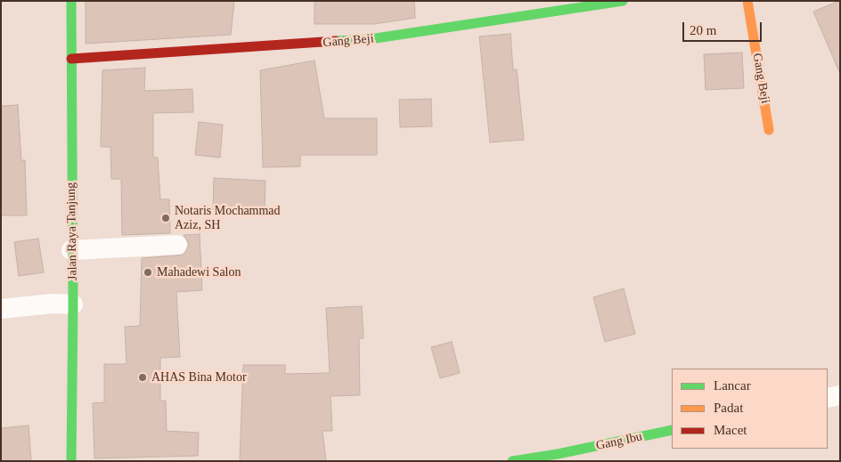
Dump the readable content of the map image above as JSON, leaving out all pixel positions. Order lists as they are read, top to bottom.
{
  "streets": {
    "street": ["Gang Beji", "Jalan Raya Tanjung", "Gang Ibu"]
  },
  "crossings": [
    ["Gang Beji", "Jalan Raya Tanjung"]
  ],
  "places": ["Notaris Mochammad Aziz, SH", "Mahadewi Salon", "AHAS Bina Motor"],
  "legend": ["Lancar", "Padat", "Macet"],
  "scale_bar": "20 m"
}
